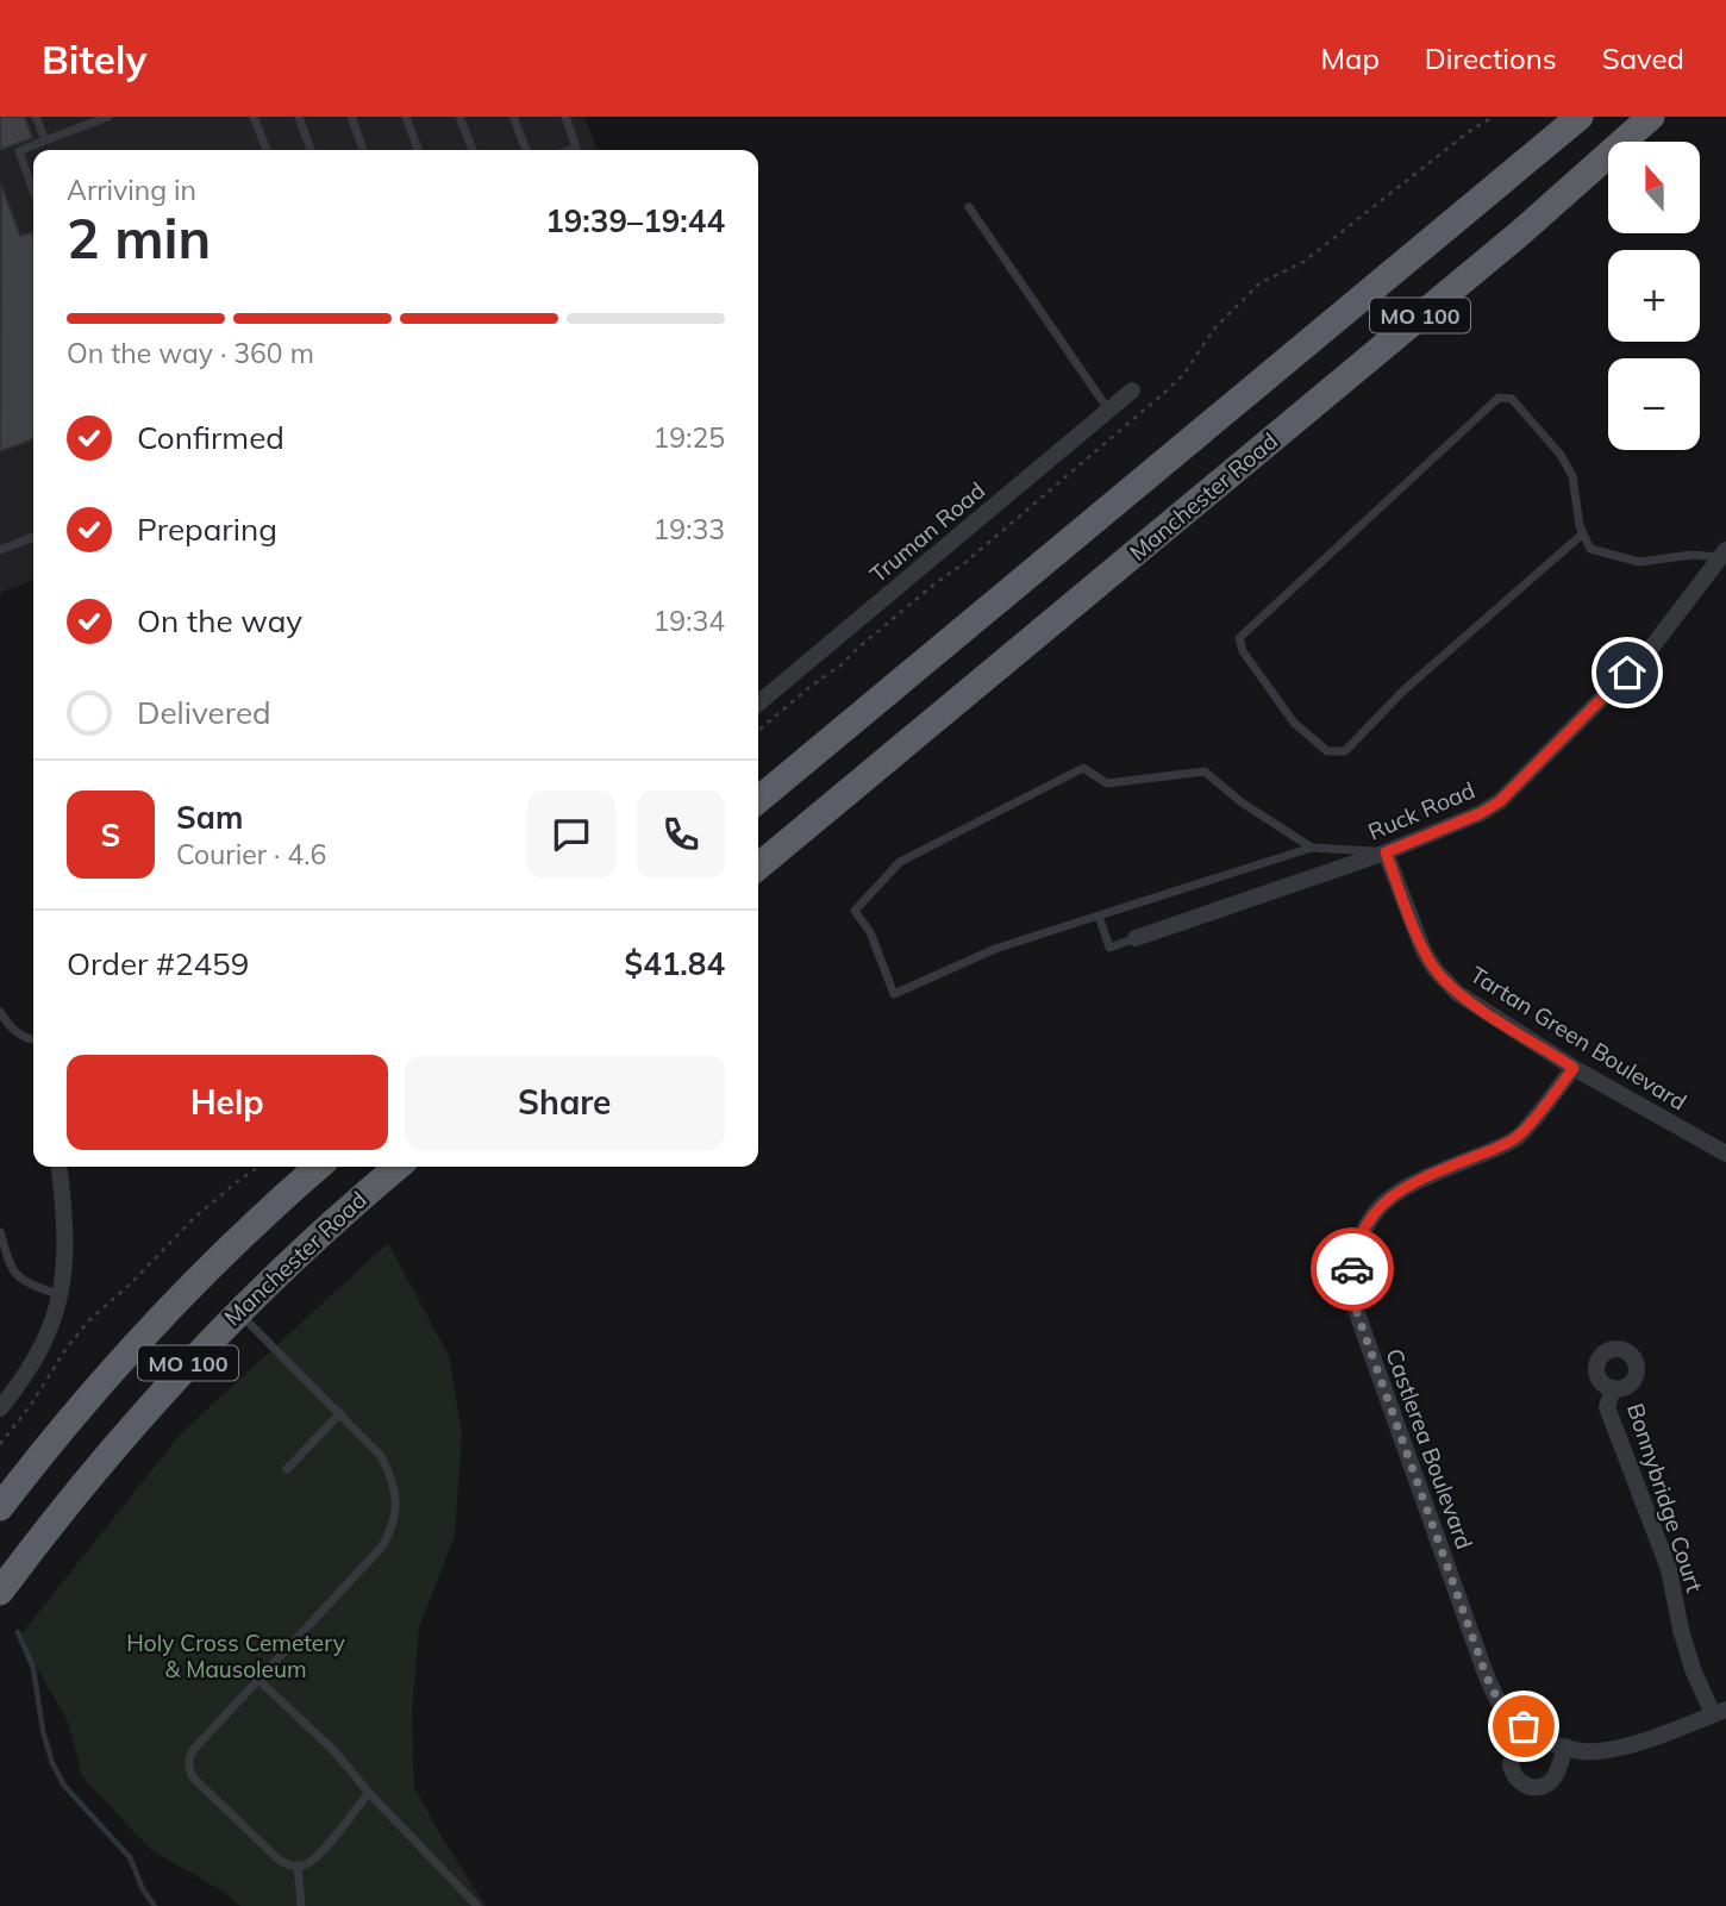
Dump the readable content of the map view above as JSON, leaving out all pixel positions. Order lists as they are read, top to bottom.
{
  "streets": {
    "highway": ["MO 100", "Manchester Road"],
    "street": [
      "Truman Road",
      "Ruck Road",
      "Tartan Green Boulevard",
      "Castlerea Boulevard",
      "Bonnybridge Court"
    ]
  },
  "crossings": [
    ["Ruck Road", "Tartan Green Boulevard"],
    ["Tartan Green Boulevard", "Castlerea Boulevard"],
    ["Castlerea Boulevard", "Bonnybridge Court"]
  ],
  "parks": ["Holy Cross Cemetery & Mausoleum"],
  "north": "top",
  "page": {
    "header": "Bitely",
    "nav": ["Map", "Directions", "Saved"],
    "map_buttons": ["+", "−"],
    "heading": ["2 min", "Arriving in", "19:39–19:44"],
    "panel": [
      "Sam",
      "Courier · 4.6",
      "Order #2459",
      "$41.84"
    ],
    "bar": "On the way · 360 m",
    "list": [
      ["Confirmed", "19:25"],
      ["Preparing", "19:33"],
      ["On the way", "19:34"],
      "Delivered"
    ],
    "round": "S",
    "buttons": ["Help", "Share"]
  }
}
